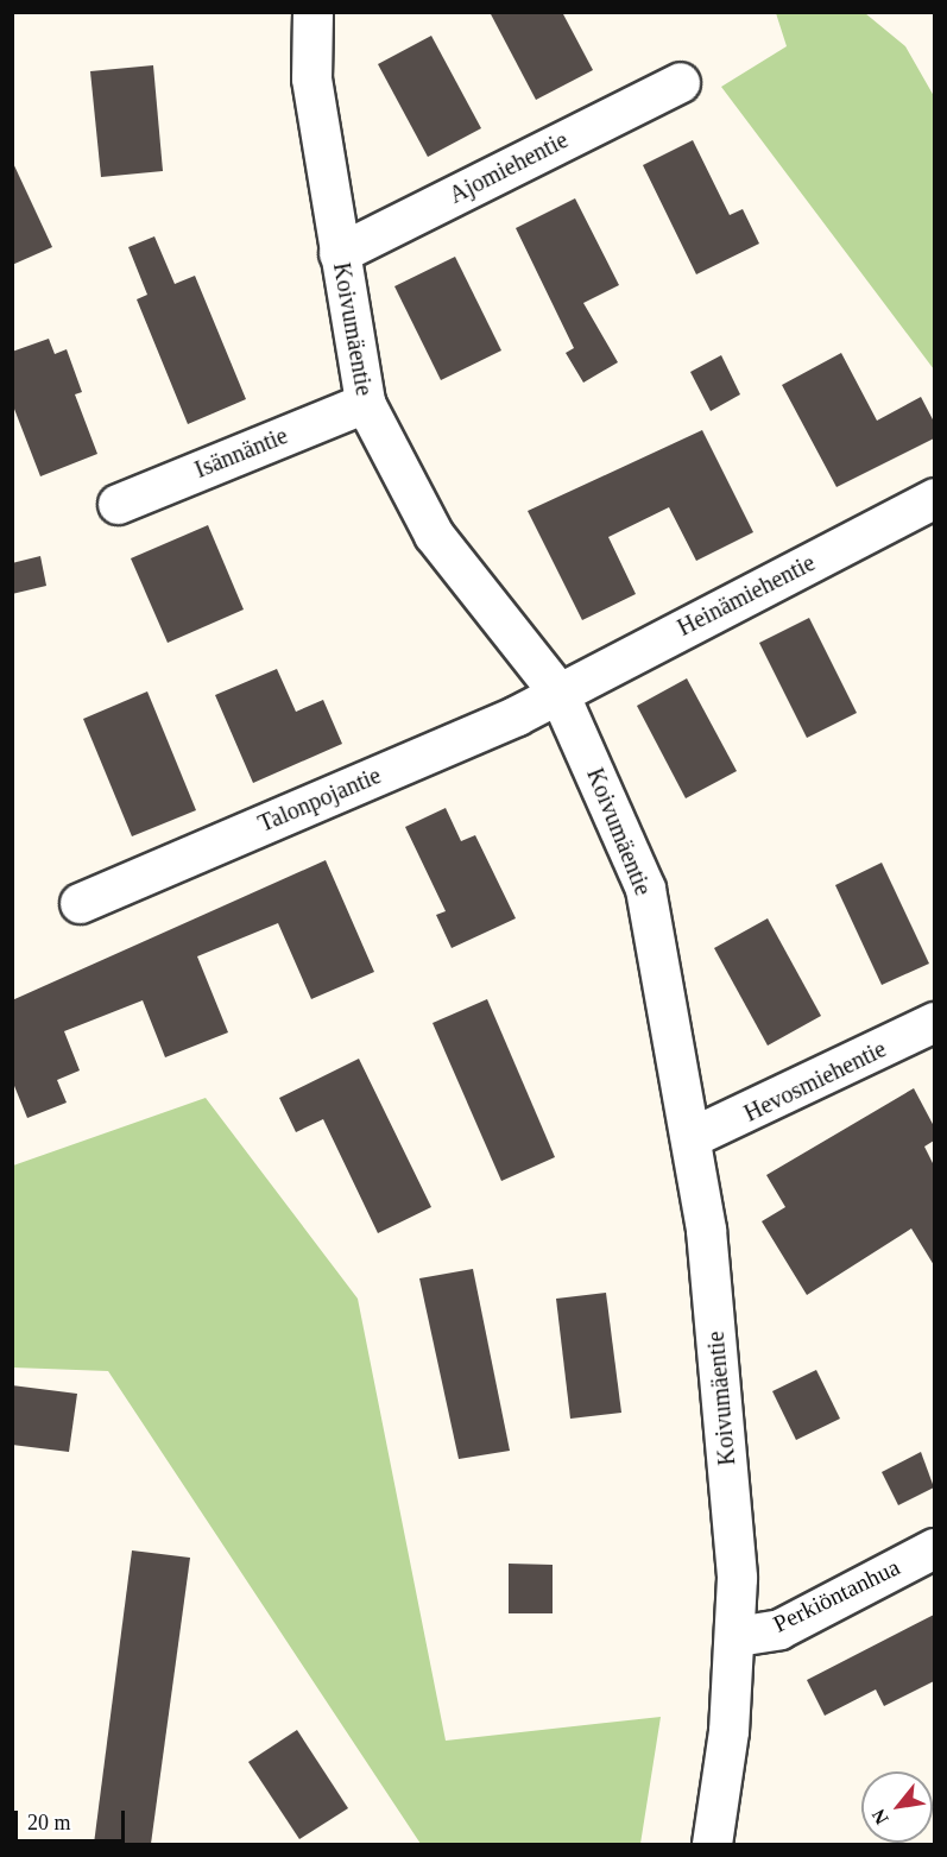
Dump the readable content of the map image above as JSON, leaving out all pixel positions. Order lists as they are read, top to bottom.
{
  "streets": {
    "street": [
      "Ajomiehentie",
      "Koivumäentie",
      "Isännäntie",
      "Heinämiehentie",
      "Talonpojantie",
      "Hevosmiehentie",
      "Perkiöntanhua"
    ]
  },
  "crossings": [
    ["Ajomiehentie", "Koivumäentie"],
    ["Koivumäentie", "Isännäntie"],
    ["Koivumäentie", "Heinämiehentie"],
    ["Koivumäentie", "Talonpojantie"],
    ["Koivumäentie", "Hevosmiehentie"],
    ["Koivumäentie", "Perkiöntanhua"],
    ["Heinämiehentie", "Talonpojantie"]
  ],
  "scale_bar": "20 m",
  "north": "bottom left"
}
